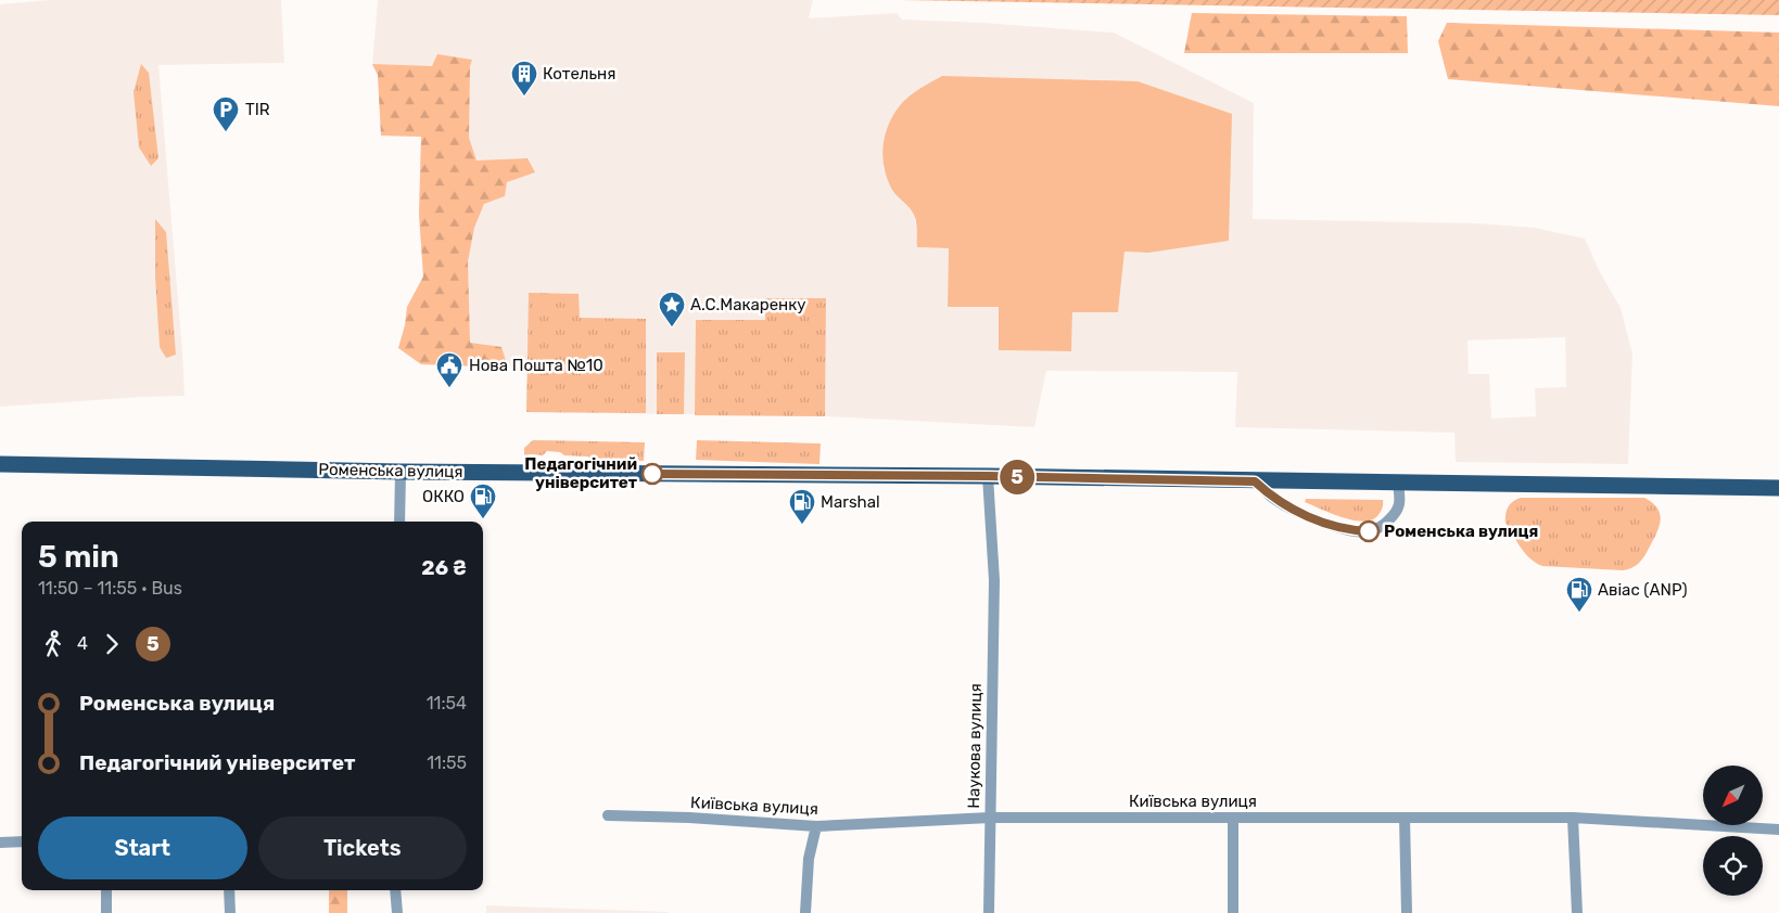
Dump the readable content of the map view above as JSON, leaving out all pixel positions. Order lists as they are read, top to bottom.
{
  "streets": {
    "main road": ["Роменська вулиця"],
    "street": ["Наукова вулиця", "Київська вулиця"]
  },
  "crossings": [
    ["Роменська вулиця", "Наукова вулиця"],
    ["Наукова вулиця", "Київська вулиця"]
  ],
  "places": {
    "building": ["Котельня"],
    "parking": ["TIR"],
    "place": ["А.С.Макаренку"],
    "public building": ["Нова Пошта №10"],
    "other": ["Педагогічний університет", "Роменська вулиця"],
    "fuel station": ["ОККО", "Marshal", "Авіас (ANP)"]
  },
  "lines": ["bus line 5"],
  "north": "bottom left",
  "page": {
    "on_map": "5",
    "heading": ["5 min", "11:50 – 11:55 · Bus", "26 ₴"],
    "legs": ["4", "5"],
    "list": [
      {
        "name": "Роменська вулиця",
        "value": "11:54"
      },
      {
        "name": "Педагогічний університет",
        "value": "11:55"
      }
    ],
    "buttons": ["Start", "Tickets"]
  }
}
